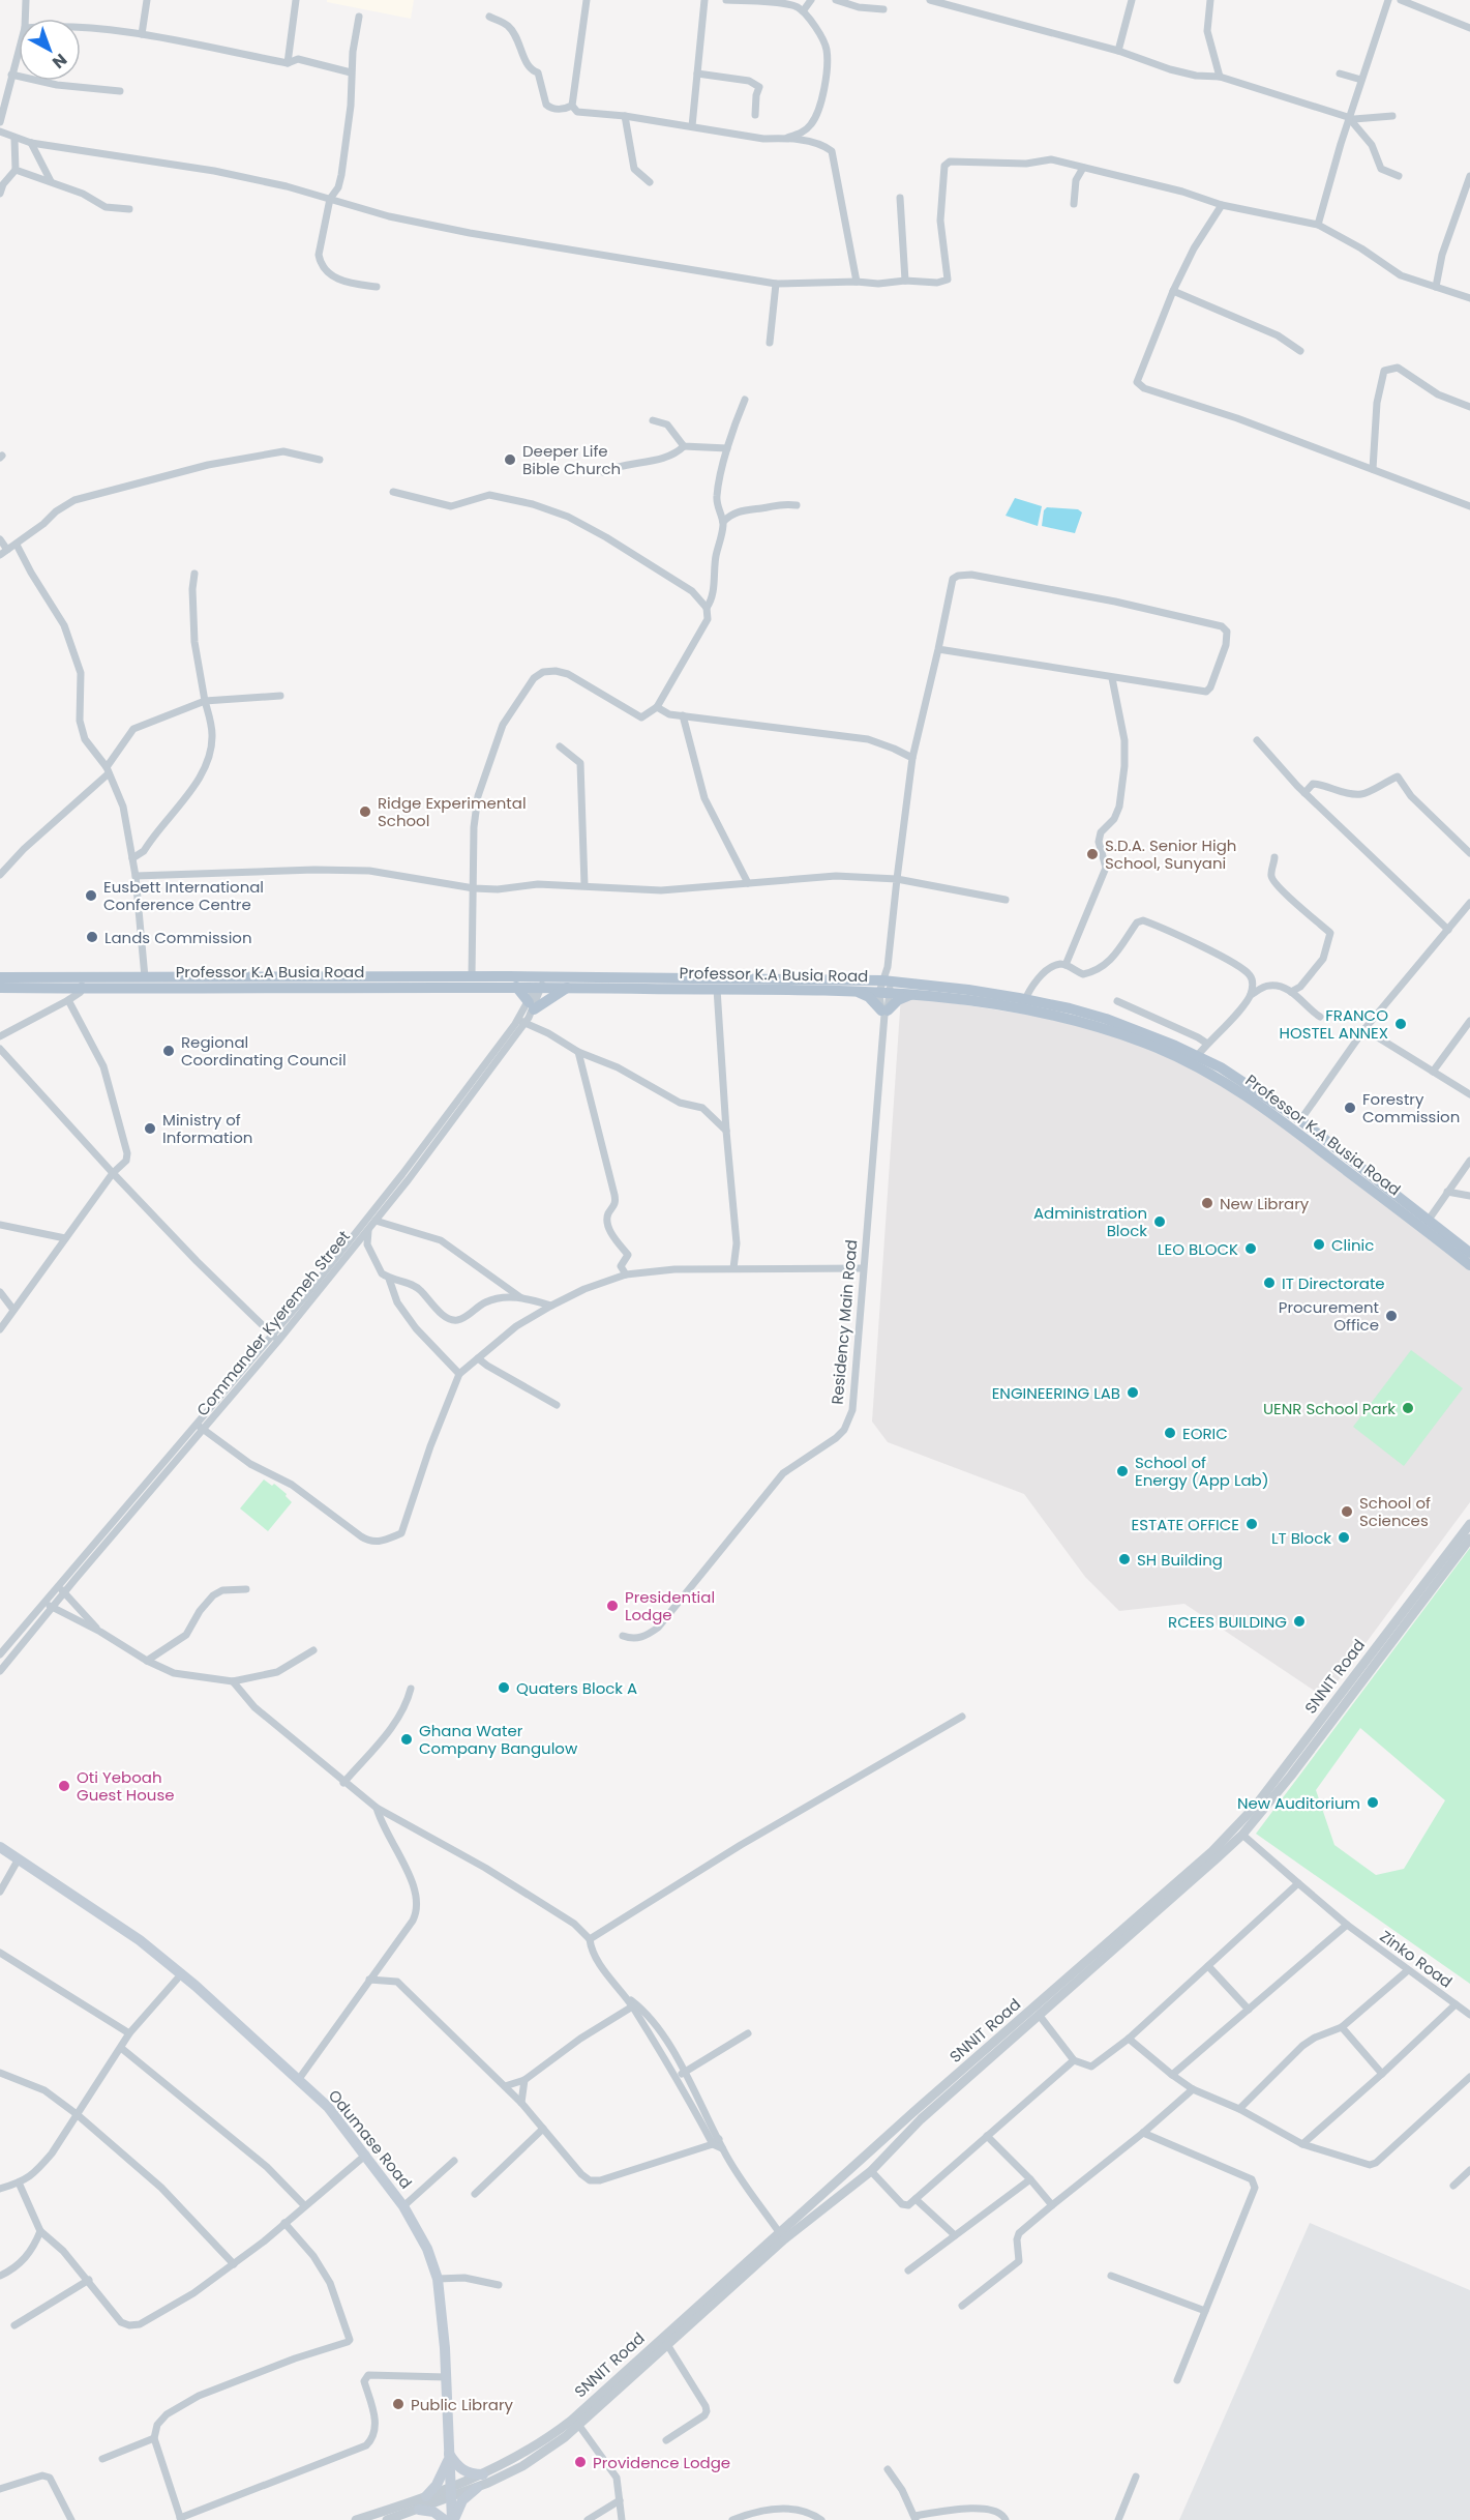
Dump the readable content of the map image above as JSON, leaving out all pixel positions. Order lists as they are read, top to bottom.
{
  "streets": {
    "main road": ["Professor K.A Busia Road", "Odumase Road"],
    "street": [
      "Residency Main Road",
      "Commander Kyeremeh Street",
      "SNNIT Road",
      "Zinko Road"
    ]
  },
  "crossings": [
    ["Professor K.A Busia Road", "Residency Main Road"],
    ["Professor K.A Busia Road", "Commander Kyeremeh Street"],
    ["SNNIT Road", "Zinko Road"],
    ["SNNIT Road", "Odumase Road"]
  ],
  "places": [
    "Deeper Life Bible Church",
    "Ridge Experimental School",
    "S.D.A. Senior High School, Sunyani",
    "Eusbett International Conference Centre",
    "Lands Commission",
    "FRANCO HOSTEL ANNEX",
    "Regional Coordinating Council",
    "Forestry Commission",
    "Ministry of Information",
    "New Library",
    "Administration Block",
    "Clinic",
    "LEO BLOCK",
    "IT Directorate",
    "Procurement Office",
    "ENGINEERING LAB",
    "UENR School Park",
    "EORIC",
    "School of Energy (App Lab)",
    "School of Sciences",
    "ESTATE OFFICE",
    "LT Block",
    "SH Building",
    "Presidential Lodge",
    "RCEES BUILDING",
    "Quaters Block A",
    "Ghana Water Company Bangulow",
    "Oti Yeboah Guest House",
    "New Auditorium",
    "Public Library",
    "Providence Lodge"
  ],
  "north": "bottom right"
}
